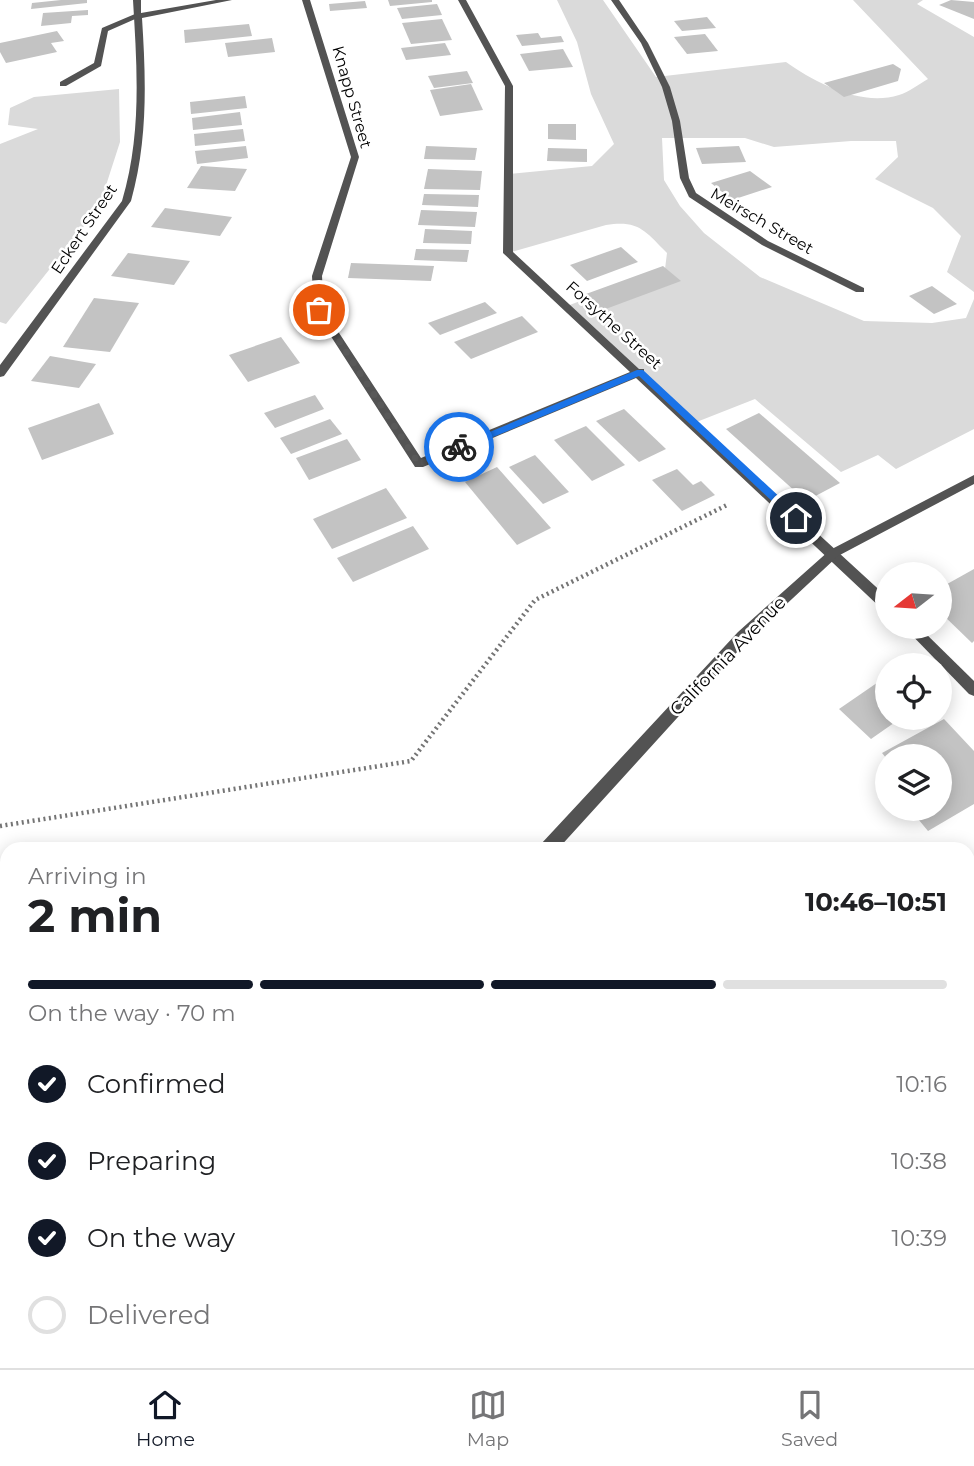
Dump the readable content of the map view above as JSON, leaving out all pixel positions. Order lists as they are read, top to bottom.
{
  "streets": {
    "street": [
      "Knapp Street",
      "Meirsch Street",
      "Eckert Street",
      "Forsythe Street",
      "California Avenue"
    ]
  },
  "crossings": [
    ["Knapp Street", "Forsythe Street"],
    ["Forsythe Street", "California Avenue"]
  ],
  "north": "left",
  "page": {
    "heading": ["2 min", "Arriving in", "10:46–10:51"],
    "bar": "On the way · 70 m",
    "list": [
      ["Confirmed", "10:16"],
      ["Preparing", "10:38"],
      ["On the way", "10:39"],
      "Delivered"
    ],
    "tabs": ["Home", "Map", "Saved"]
  }
}
